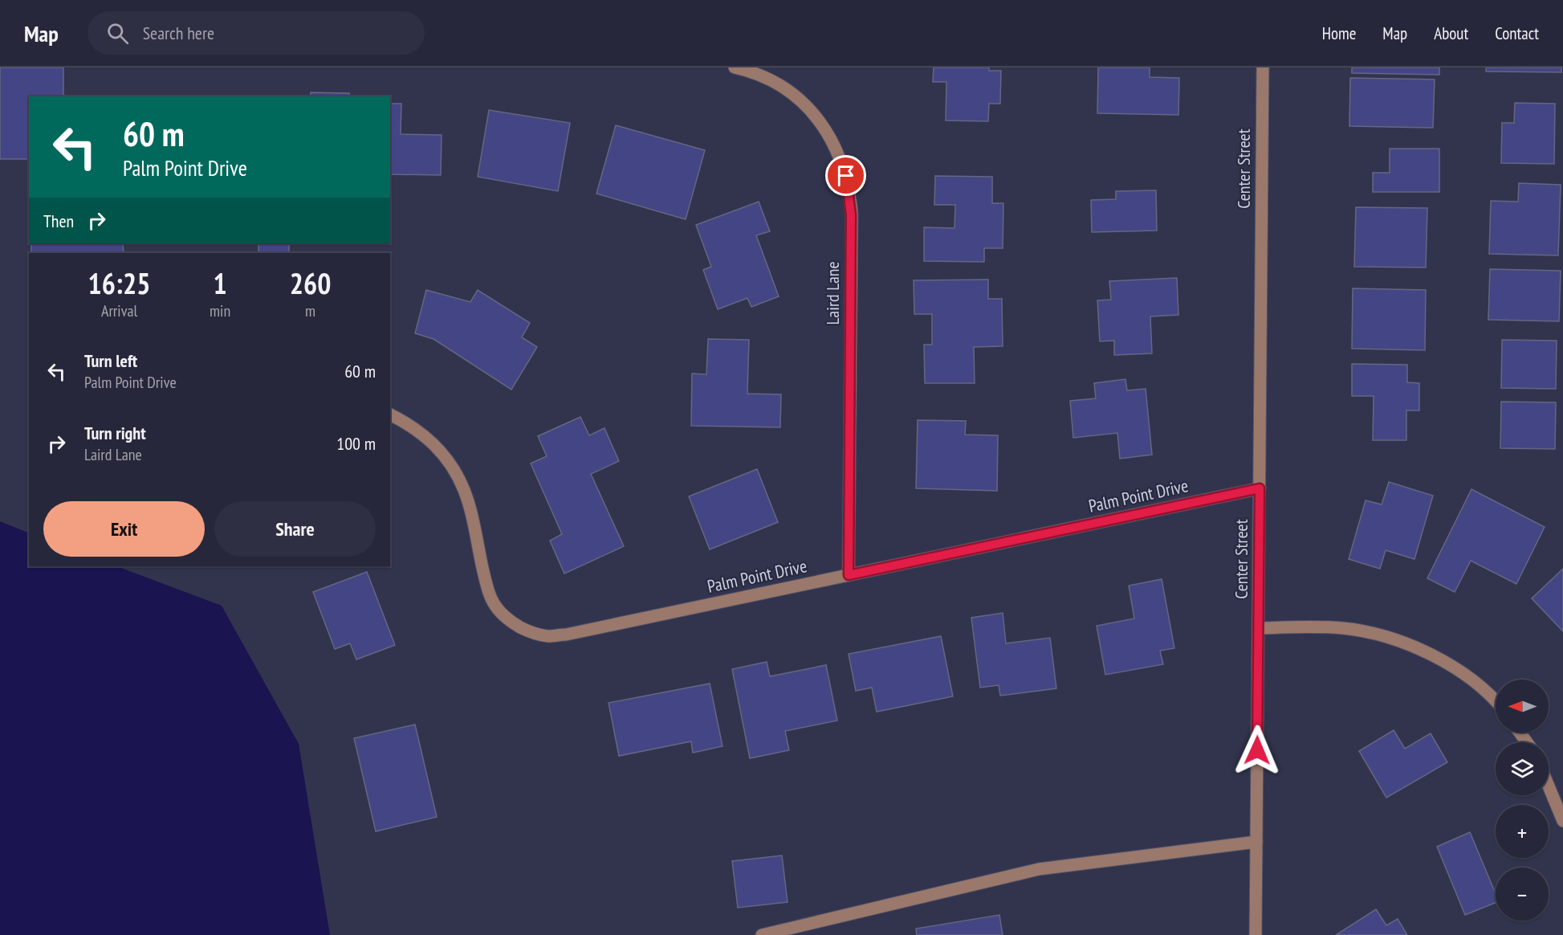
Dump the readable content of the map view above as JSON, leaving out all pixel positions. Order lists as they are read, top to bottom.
{
  "streets": {
    "street": ["Center Street", "Laird Lane", "Palm Point Drive"]
  },
  "crossings": [
    ["Center Street", "Palm Point Drive"],
    ["Laird Lane", "Palm Point Drive"]
  ],
  "north": "left",
  "page": {
    "header": "Map",
    "search": "Search here",
    "nav": [
      "Home",
      "Map",
      "About",
      "Contact"
    ],
    "turn": ["60 m", "Palm Point Drive"],
    "then": "Then",
    "eta": [
      "16:25",
      "Arrival",
      "1",
      "min",
      "260",
      "m"
    ],
    "list": [
      {
        "name": "Turn left",
        "note": "Palm Point Drive",
        "value": "60 m"
      },
      {
        "name": "Turn right",
        "note": "Laird Lane",
        "value": "100 m"
      }
    ],
    "buttons": ["Exit", "Share"],
    "map_buttons": ["+", "−"]
  }
}
